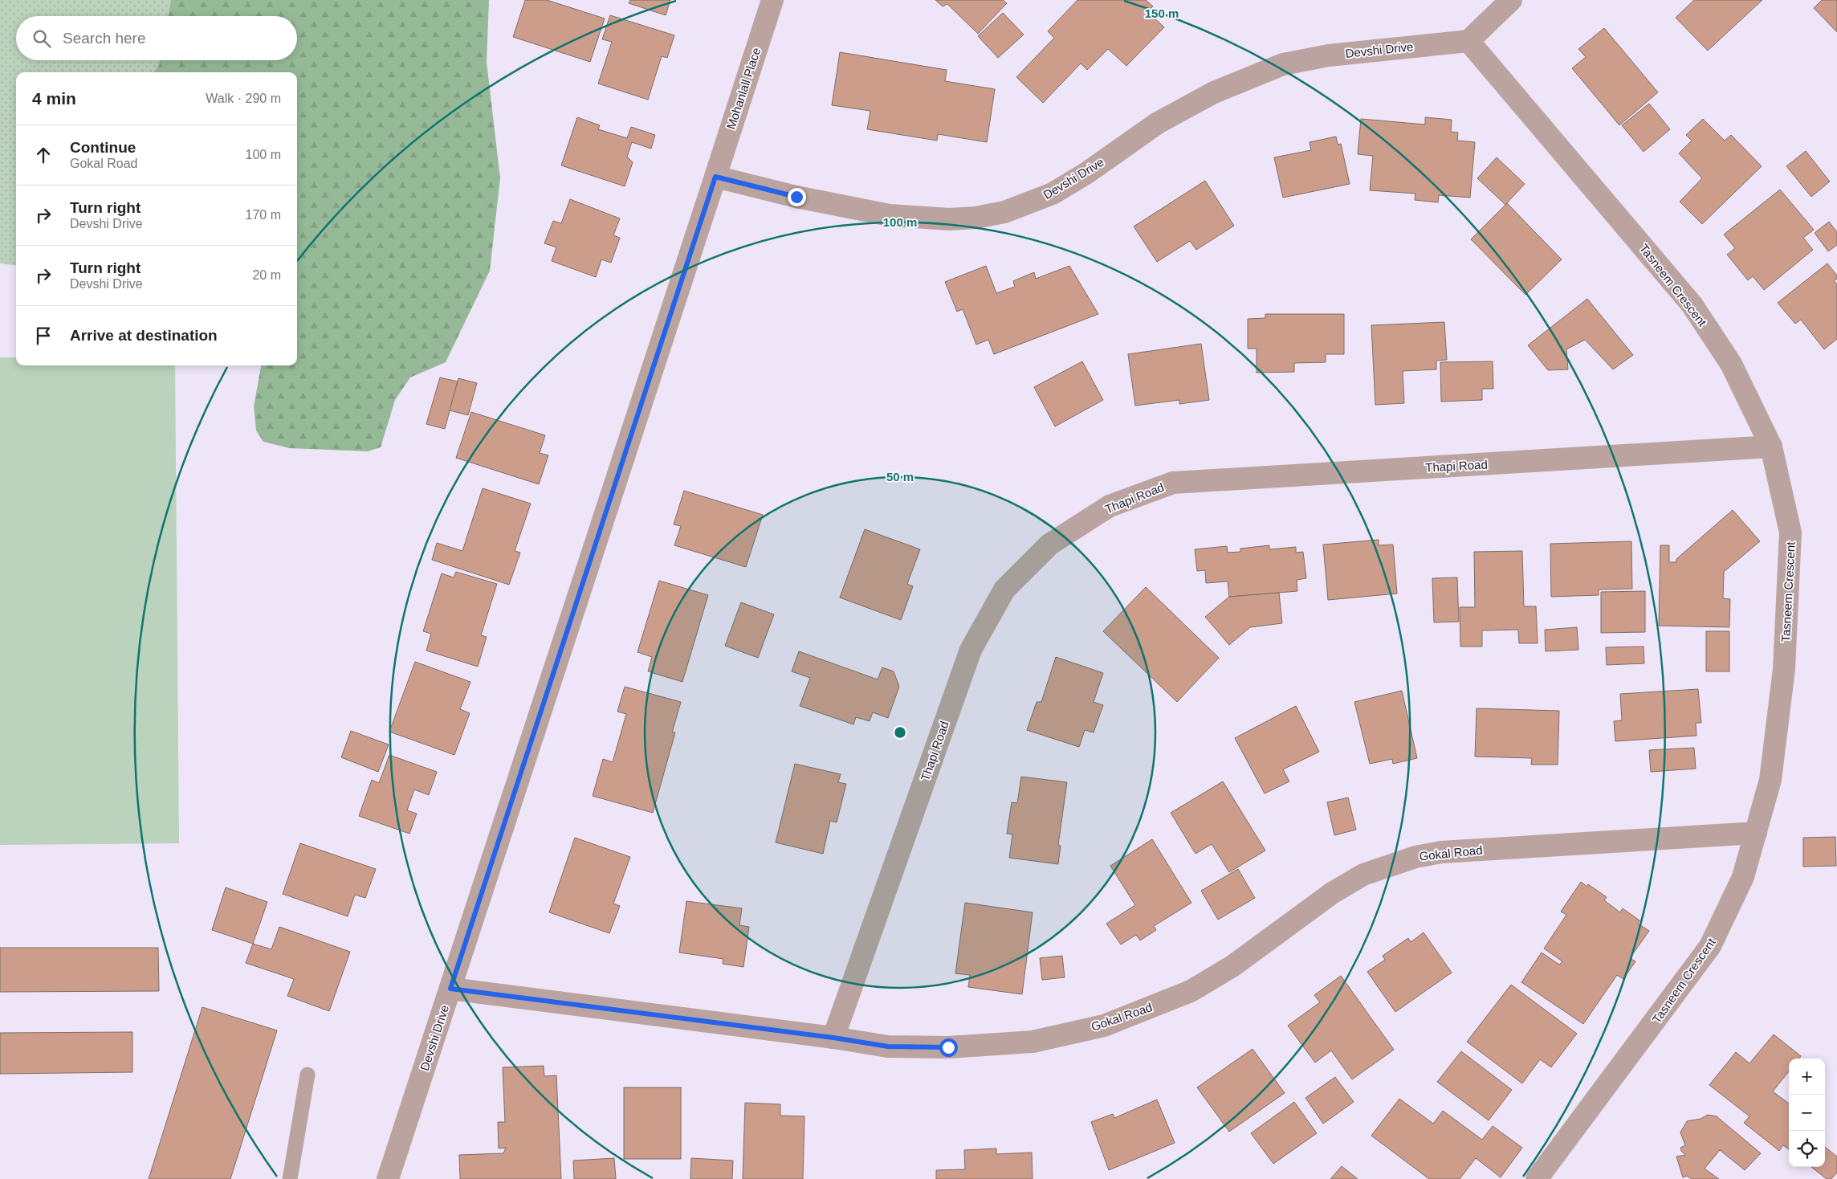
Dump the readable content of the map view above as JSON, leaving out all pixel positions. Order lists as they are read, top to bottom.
{
  "streets": {
    "street": [
      "Devshi Drive",
      "Mohanlall Place",
      "Tasneem Crescent",
      "Thapi Road",
      "Gokal Road"
    ]
  },
  "crossings": [
    ["Devshi Drive", "Mohanlall Place"],
    ["Devshi Drive", "Tasneem Crescent"],
    ["Devshi Drive", "Gokal Road"],
    ["Tasneem Crescent", "Thapi Road"],
    ["Tasneem Crescent", "Gokal Road"],
    ["Thapi Road", "Gokal Road"]
  ],
  "page": {
    "search": "Search here",
    "heading": ["4 min", "Walk · 290 m"],
    "list": [
      ["Continue", "Gokal Road", "100 m"],
      ["Turn right", "Devshi Drive", "170 m"],
      ["Turn right", "Devshi Drive", "20 m"],
      "Arrive at destination"
    ],
    "map_buttons": ["+", "−"]
  },
  "rings": ["150 m", "100 m", "50 m"]
}
